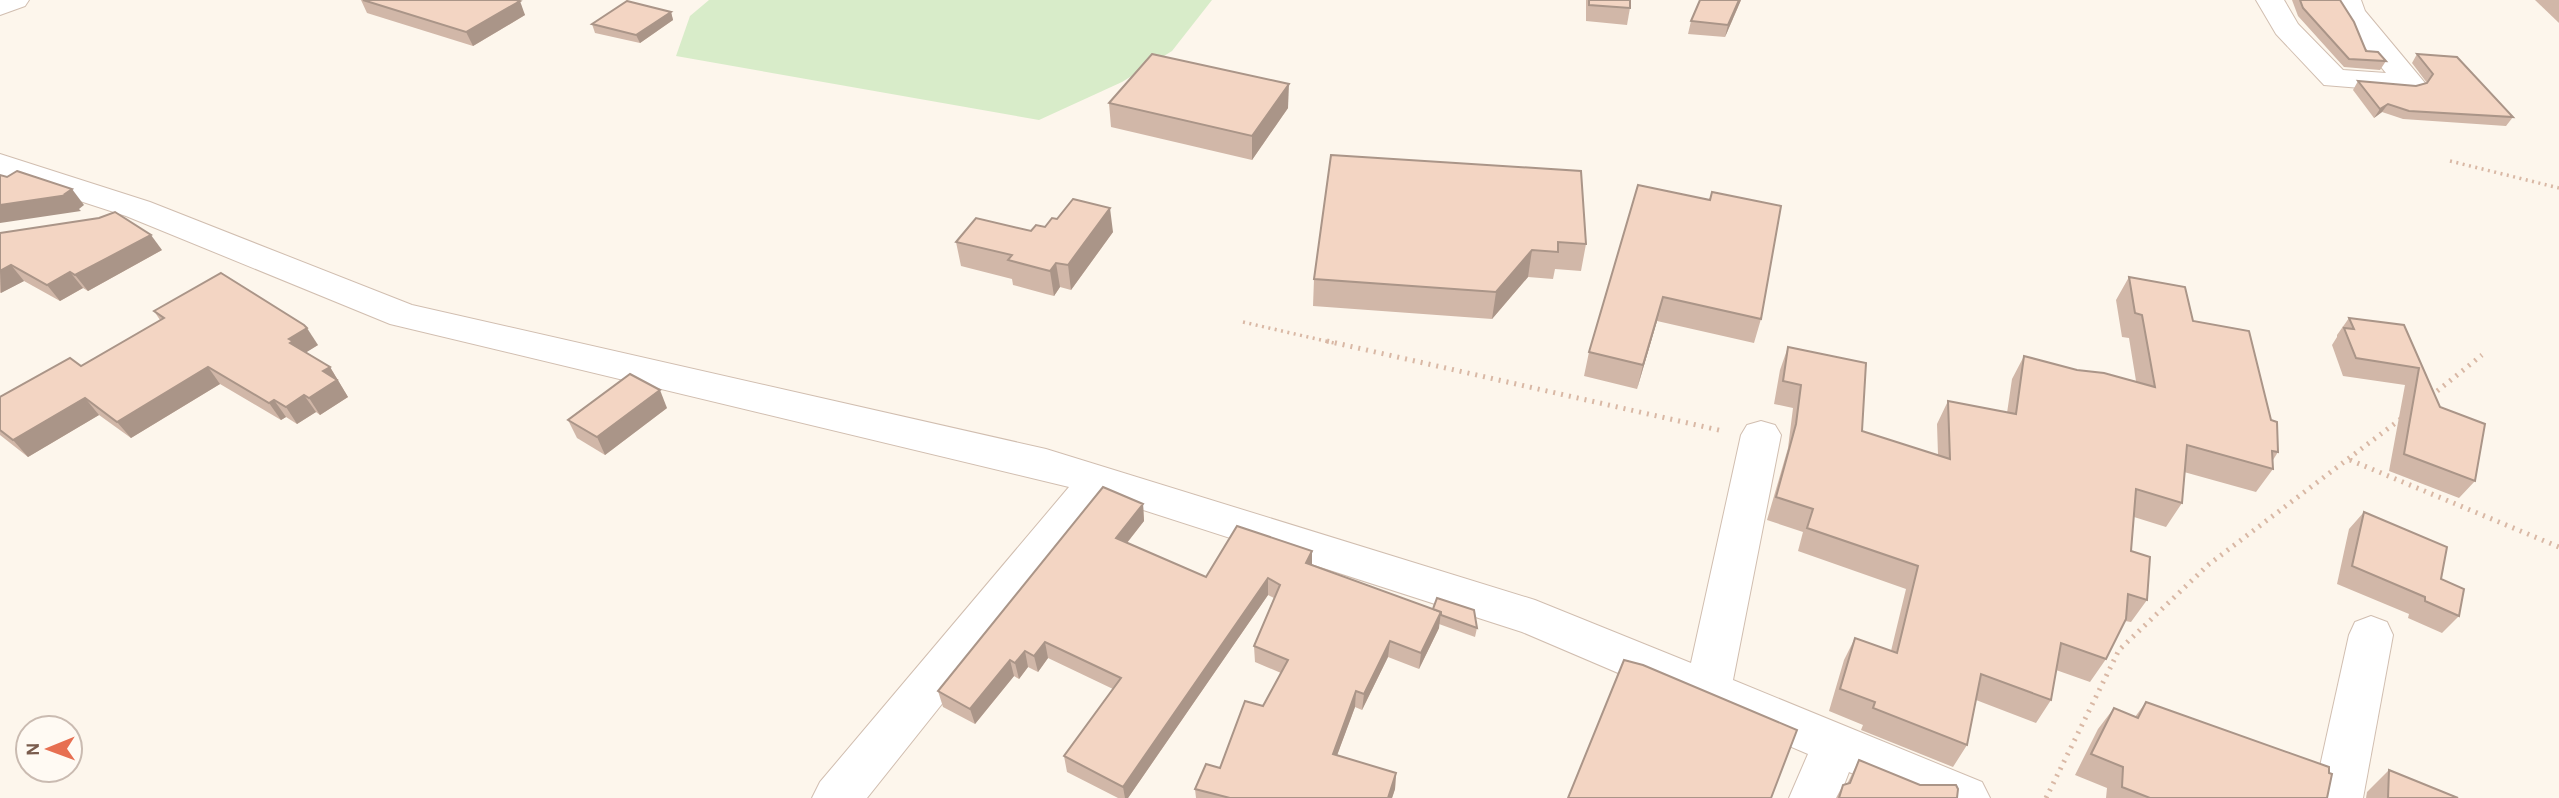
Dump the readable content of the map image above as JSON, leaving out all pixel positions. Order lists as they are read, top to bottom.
{
  "north": "left"
}
